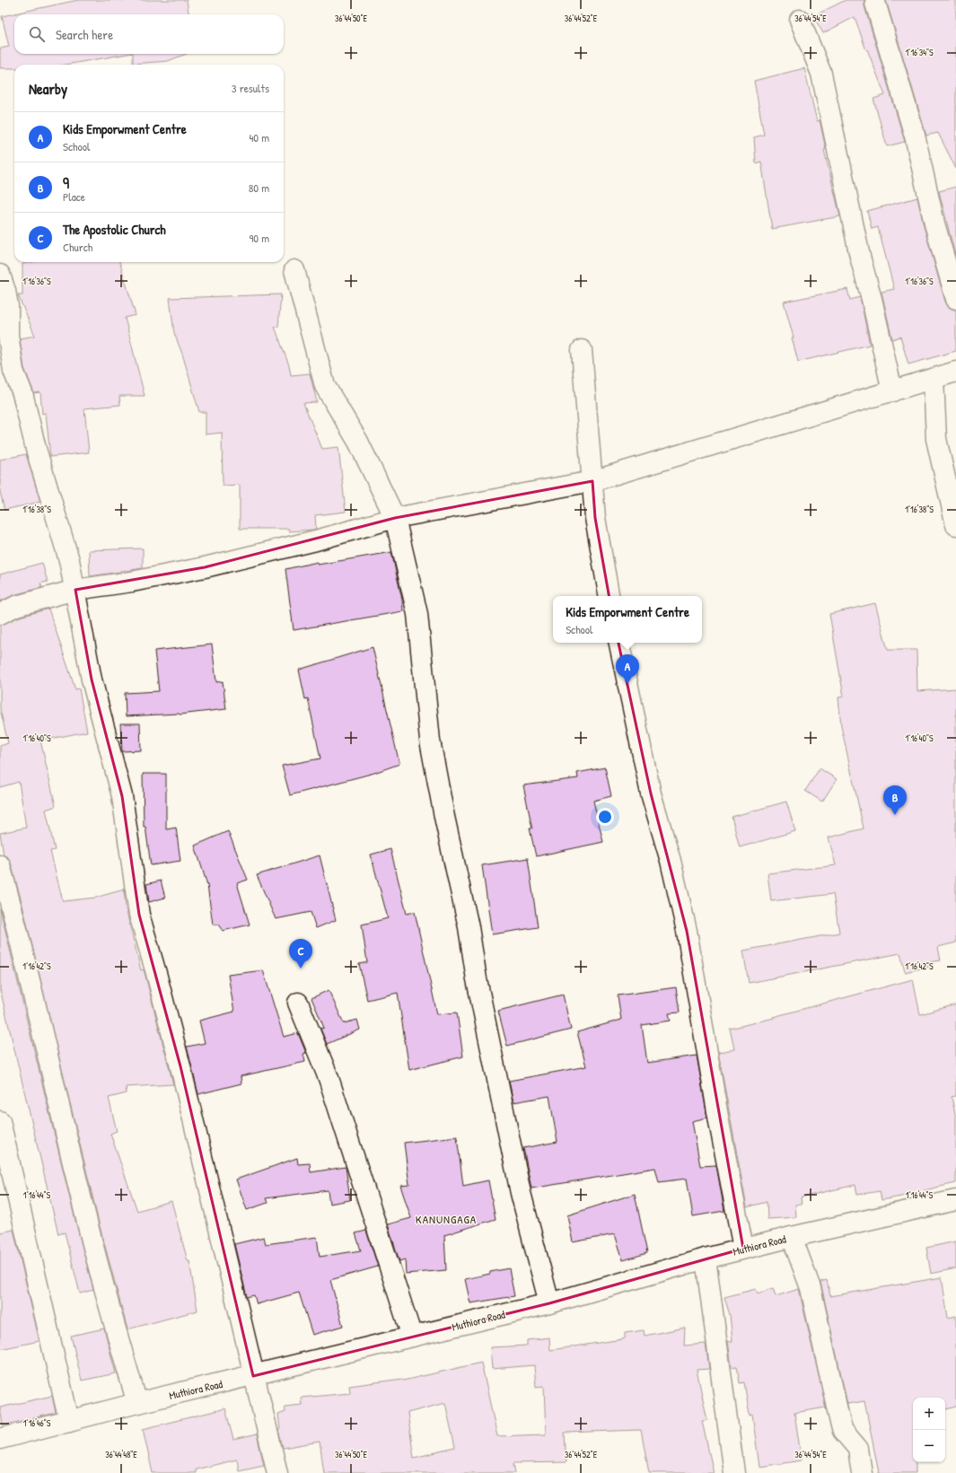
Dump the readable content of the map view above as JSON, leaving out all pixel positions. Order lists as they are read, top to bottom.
{
  "streets": {
    "street": ["Muthiora Road"]
  },
  "districts": ["KANUNGAGA"],
  "page": {
    "search": "Search here",
    "heading": ["Nearby", "3 results"],
    "list": [
      {
        "mark": "A",
        "name": "Kids Emporwment Centre",
        "note": "School",
        "value": "40 m"
      },
      {
        "mark": "B",
        "name": "q",
        "note": "Place",
        "value": "80 m"
      },
      {
        "mark": "C",
        "name": "The Apostolic Church",
        "note": "Church",
        "value": "90 m"
      }
    ],
    "popup": ["Kids Emporwment Centre", "School"],
    "pins": ["A", "B", "C"],
    "map_buttons": ["+", "−"]
  },
  "coordinates": [
    "36°44'50\"E",
    "36°44'52\"E",
    "36°44'54\"E",
    "1°16'34\"S",
    "1°16'36\"S",
    "1°16'38\"S",
    "1°16'40\"S",
    "1°16'42\"S",
    "1°16'44\"S",
    "1°16'46\"S",
    "36°44'48\"E"
  ]
}
